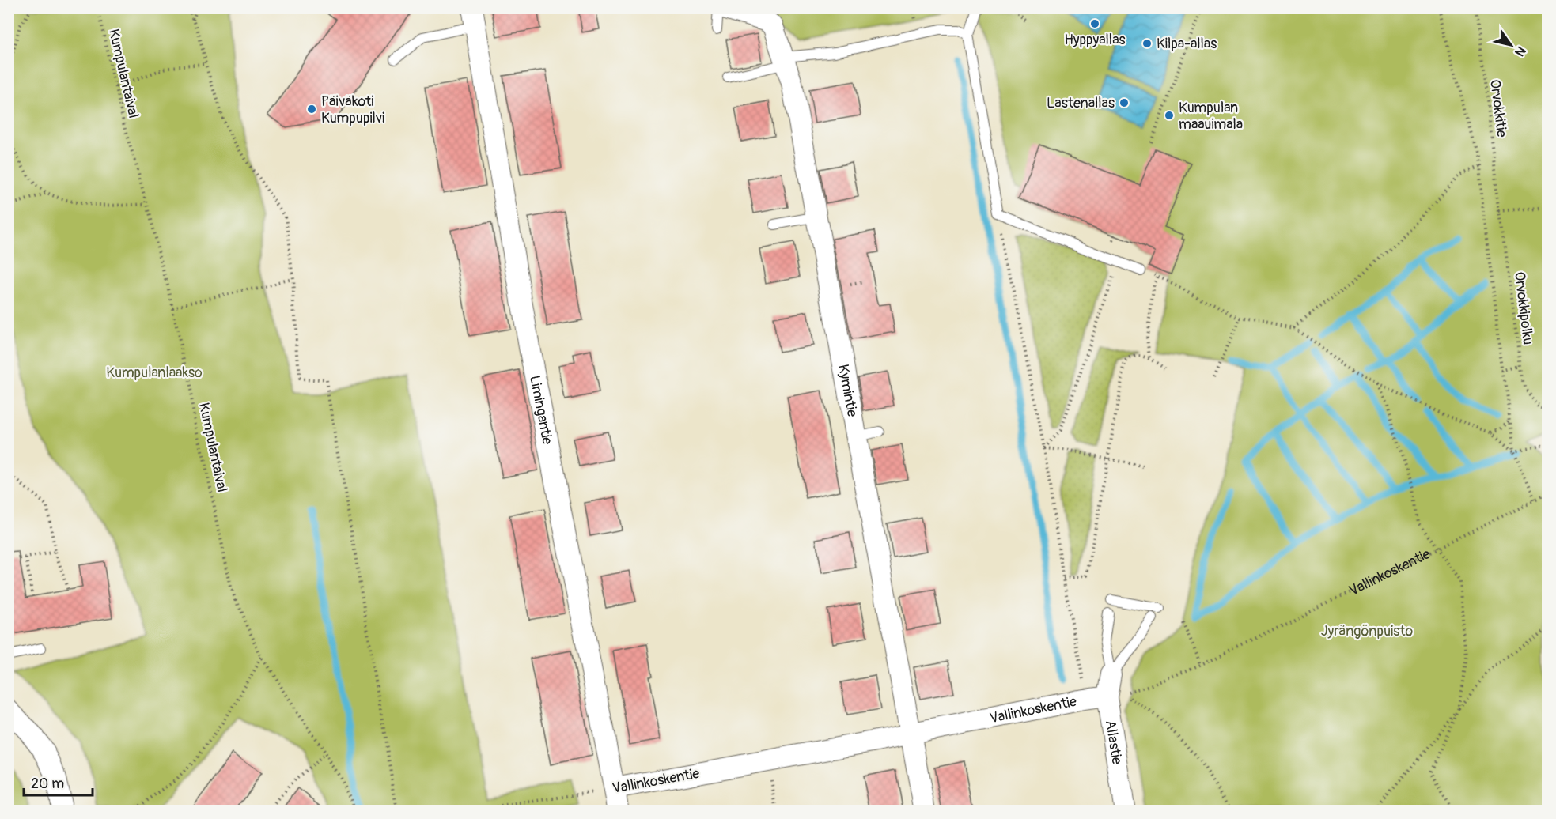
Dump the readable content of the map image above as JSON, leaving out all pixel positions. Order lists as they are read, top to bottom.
{
  "streets": {
    "street": [
      "Kymintie",
      "Limingantie",
      "Vallinkoskentie",
      "Allastie"
    ],
    "path": ["Kumpulantaival", "Orvokkitie", "Orvokkipolku"]
  },
  "crossings": [
    ["Orvokkitie", "Orvokkipolku"],
    ["Kymintie", "Vallinkoskentie"],
    ["Limingantie", "Vallinkoskentie"],
    ["Vallinkoskentie", "Allastie"]
  ],
  "parks": ["Kumpulanlaakso", "Jyrängönpuisto"],
  "places": [
    "Hyppyallas",
    "Kilpa-allas",
    "Lastenallas",
    "Päiväkoti Kumpupilvi",
    "Kumpulan maauimala"
  ],
  "scale_bar": "20 m",
  "north": "bottom right"
}
